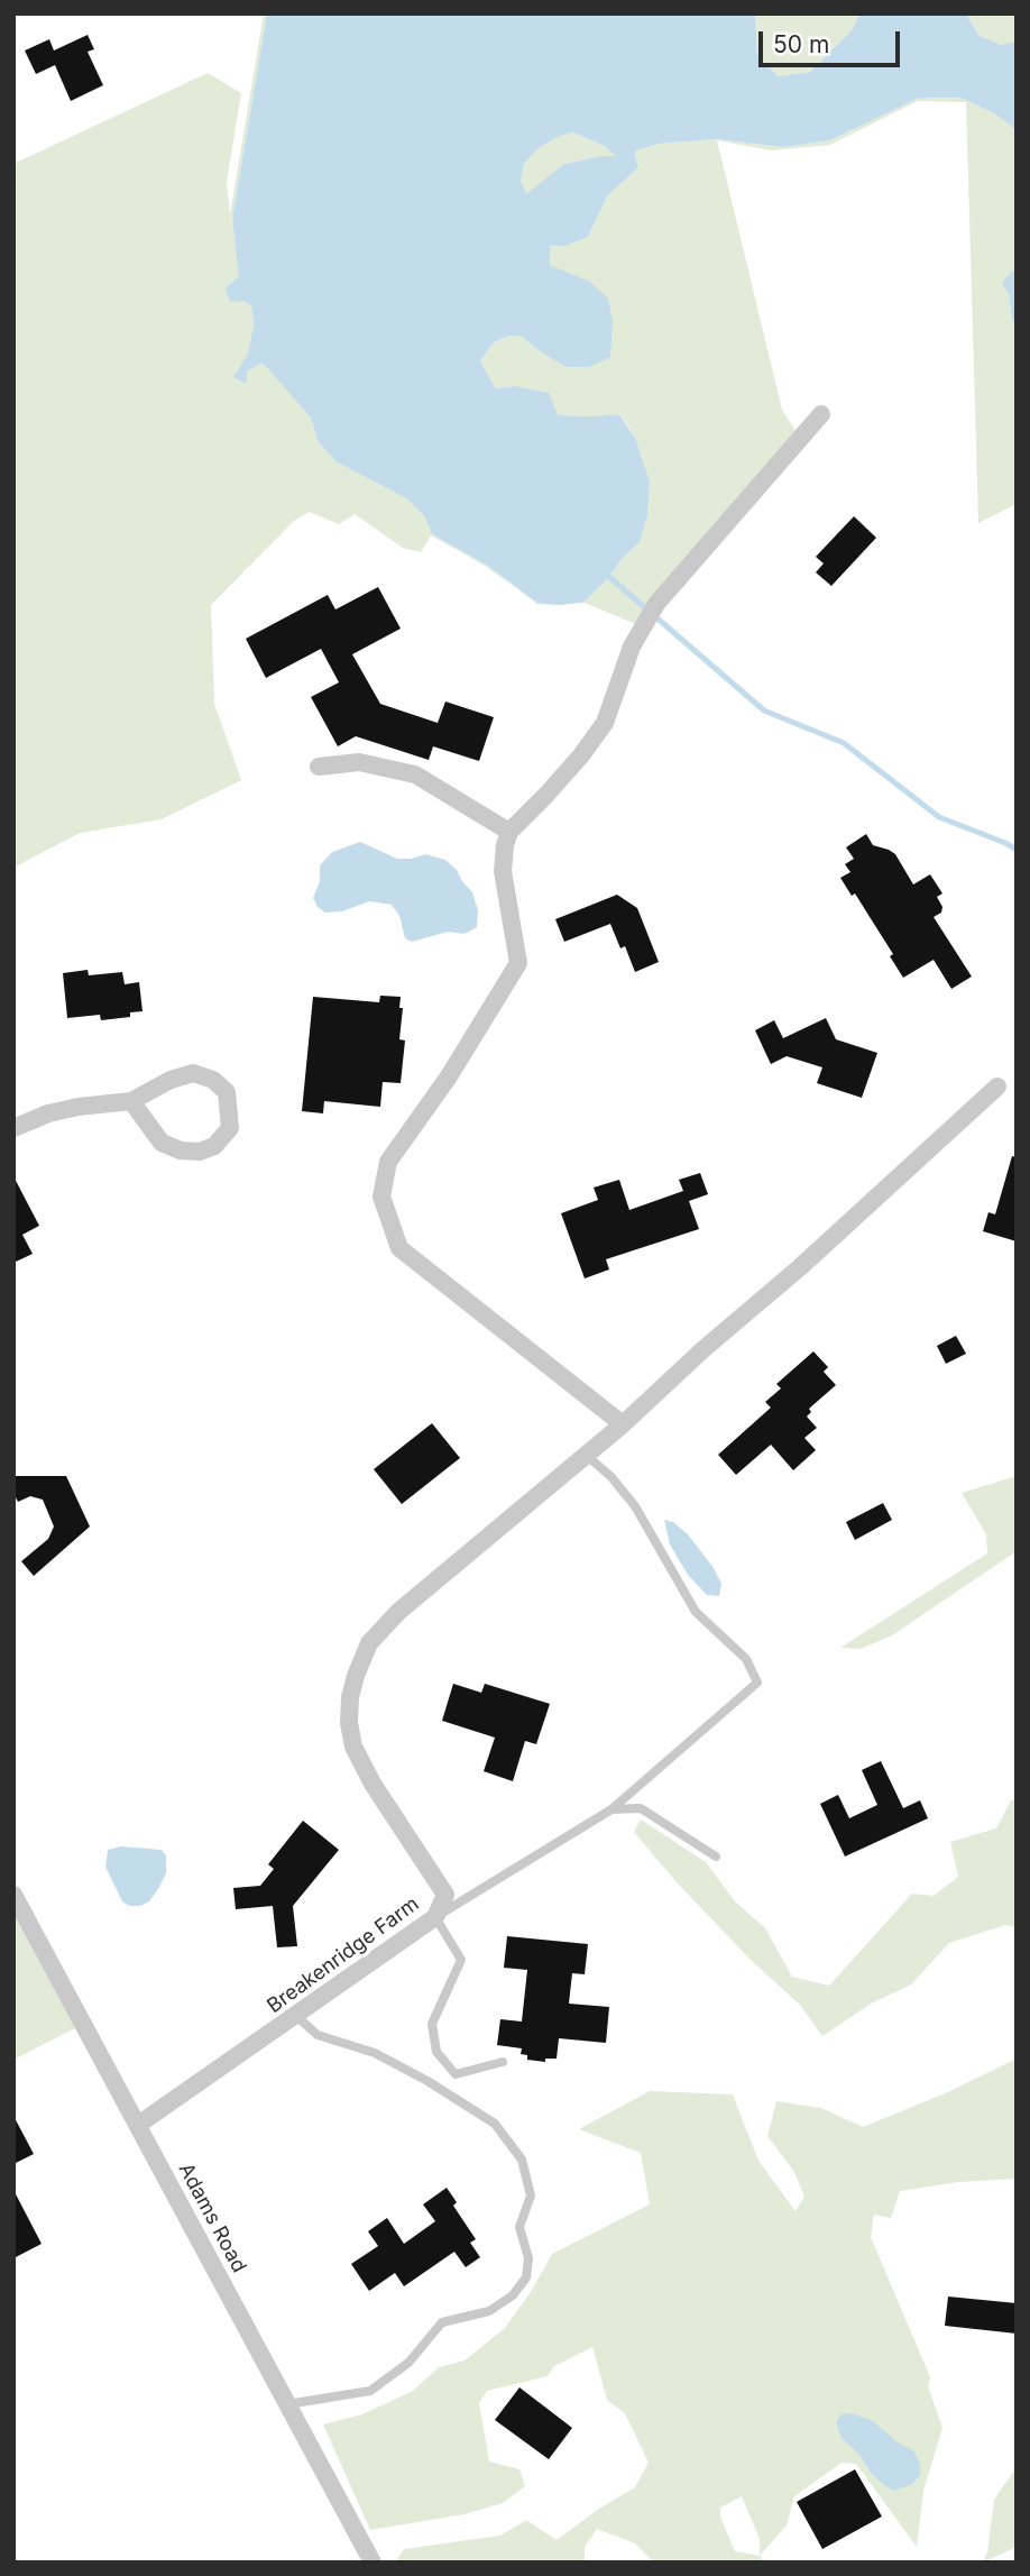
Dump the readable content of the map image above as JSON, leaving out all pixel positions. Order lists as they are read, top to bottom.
{
  "streets": {
    "street": ["Breakenridge Farm", "Adams Road"]
  },
  "crossings": [
    ["Breakenridge Farm", "Adams Road"]
  ],
  "scale_bar": "50 m"
}
